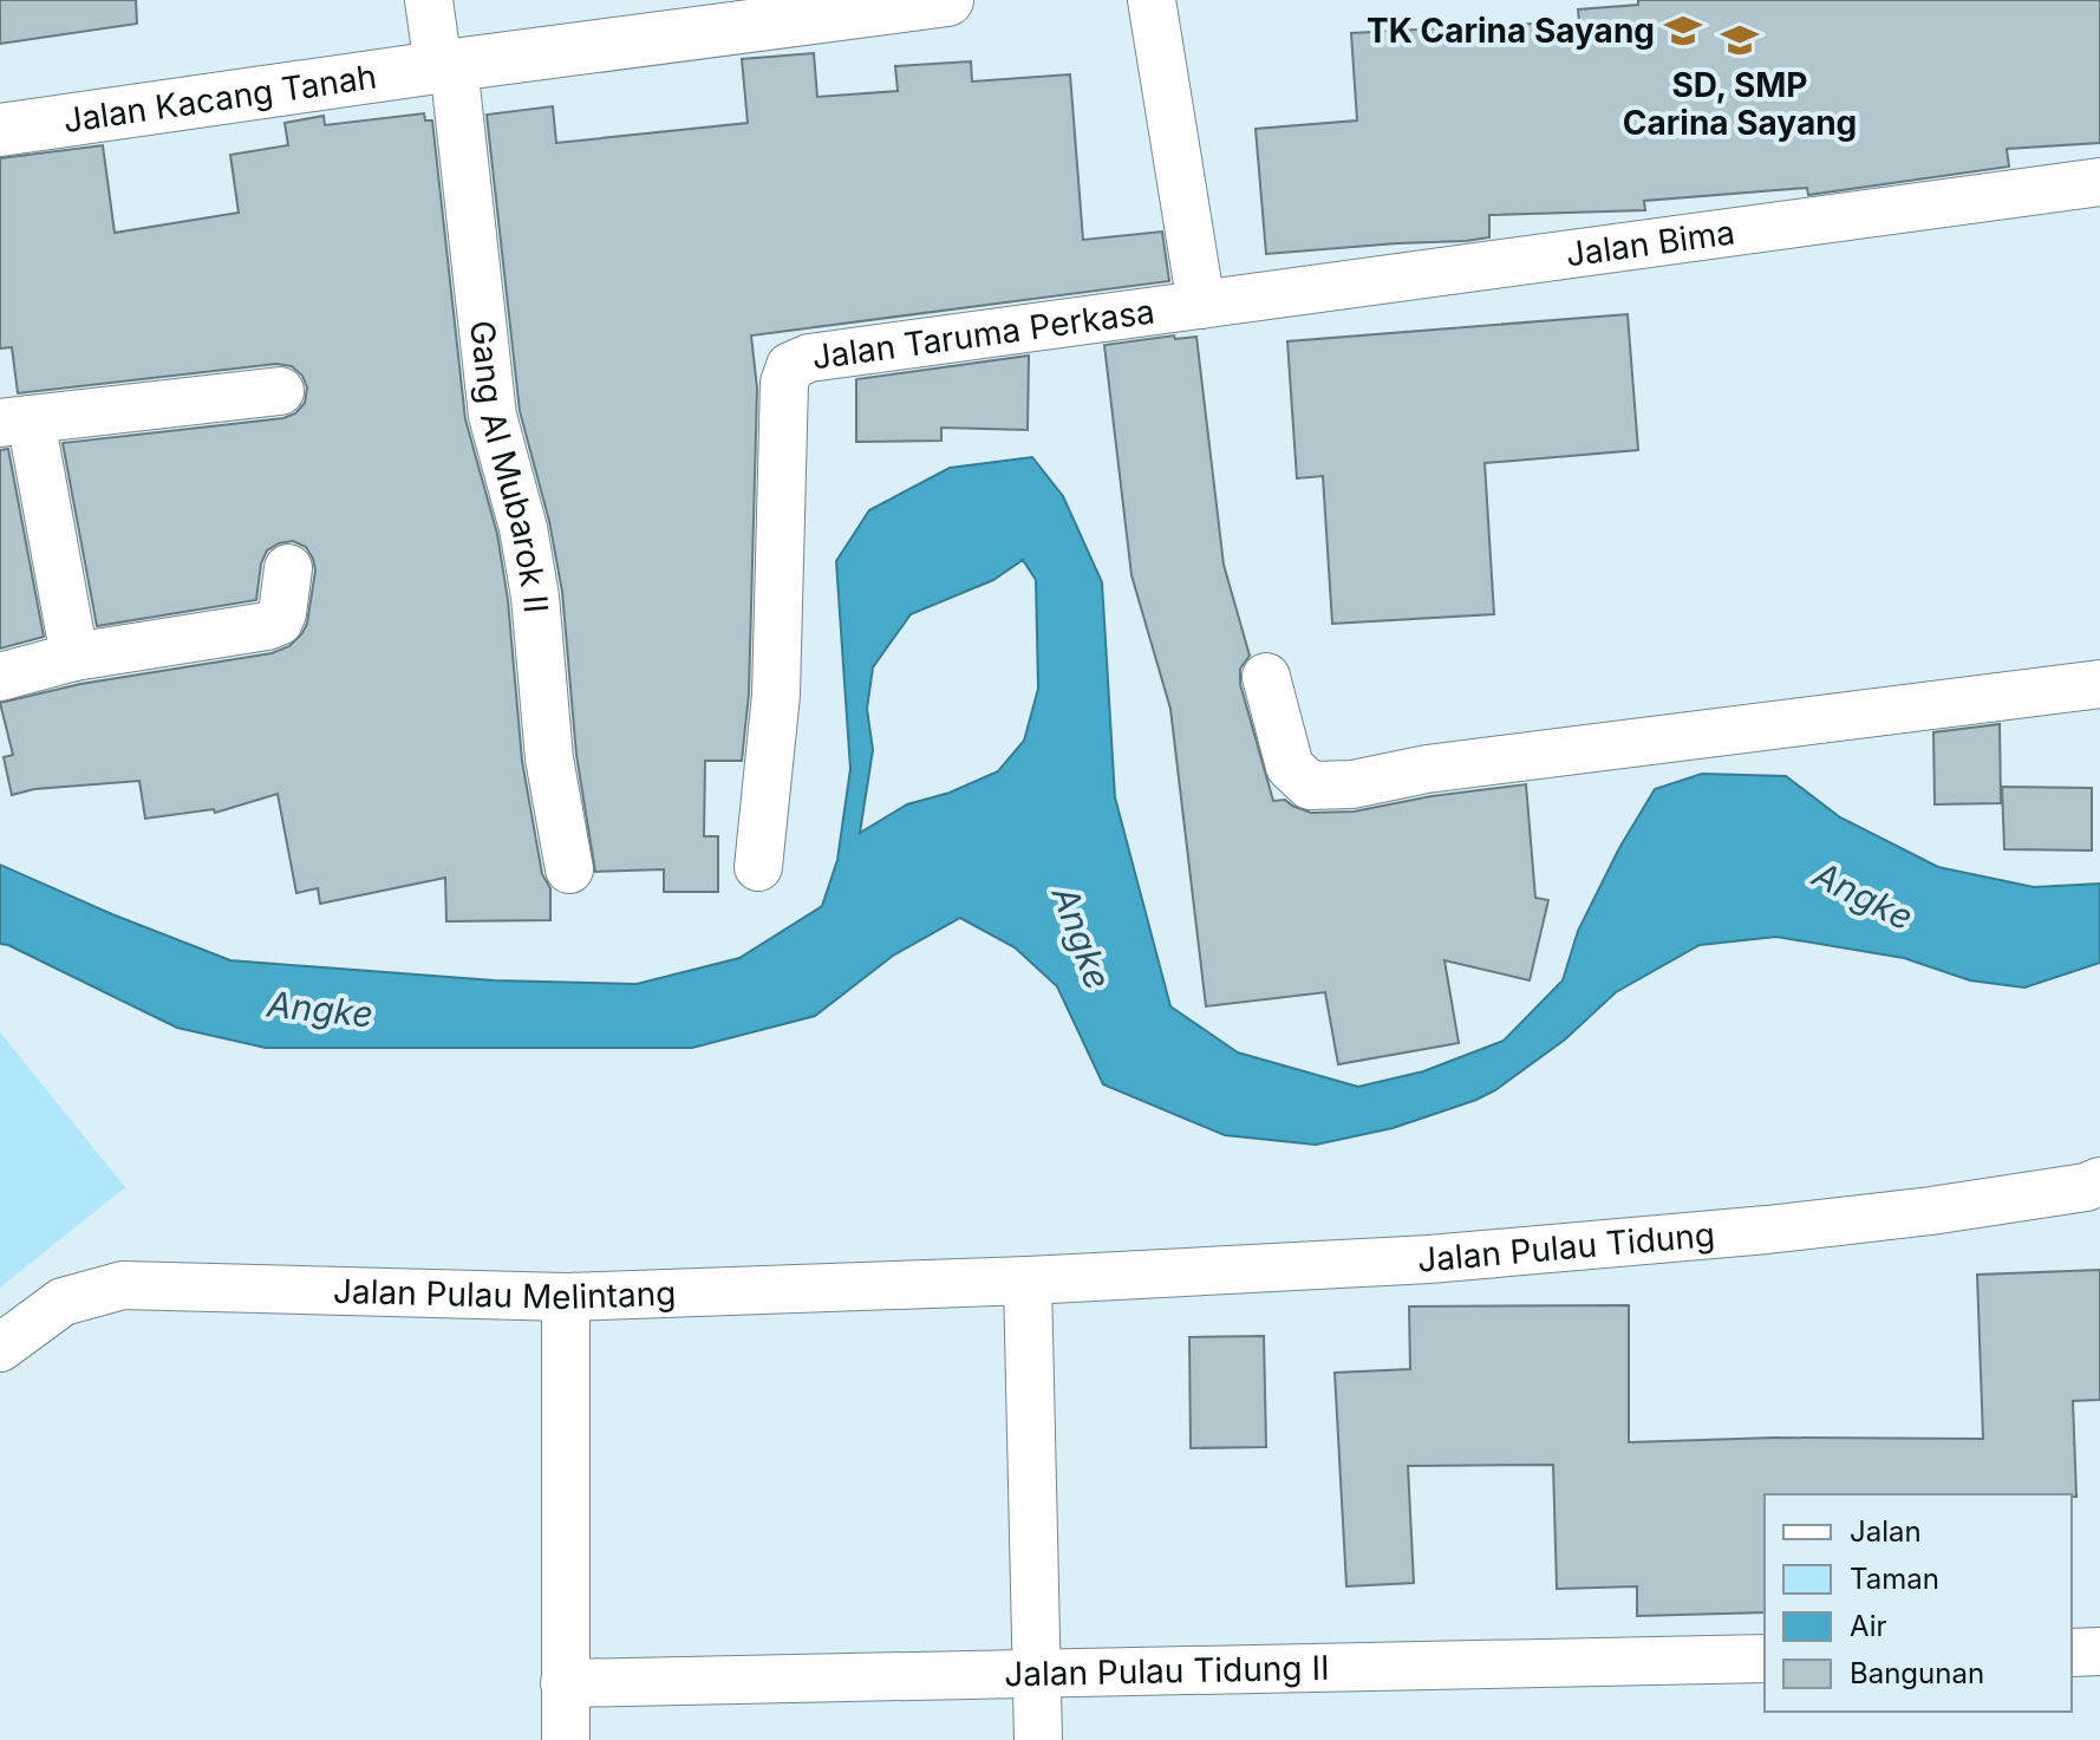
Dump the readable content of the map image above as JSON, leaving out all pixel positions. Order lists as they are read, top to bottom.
{
  "streets": {
    "street": [
      "Jalan Kacang Tanah",
      "Jalan Bima",
      "Jalan Taruma Perkasa",
      "Gang Al Mubarok II",
      "Jalan Pulau Tidung",
      "Jalan Pulau Melintang",
      "Jalan Pulau Tidung II"
    ]
  },
  "crossings": [
    ["Jalan Kacang Tanah", "Gang Al Mubarok II"],
    ["Jalan Bima", "Jalan Taruma Perkasa"],
    ["Jalan Pulau Tidung", "Jalan Pulau Melintang"]
  ],
  "water": ["Angke"],
  "places": {
    "school or university": ["TK Carina Sayang", "SD, SMP Carina Sayang"]
  },
  "legend": [
    "Jalan",
    "Taman",
    "Air",
    "Bangunan"
  ]
}
